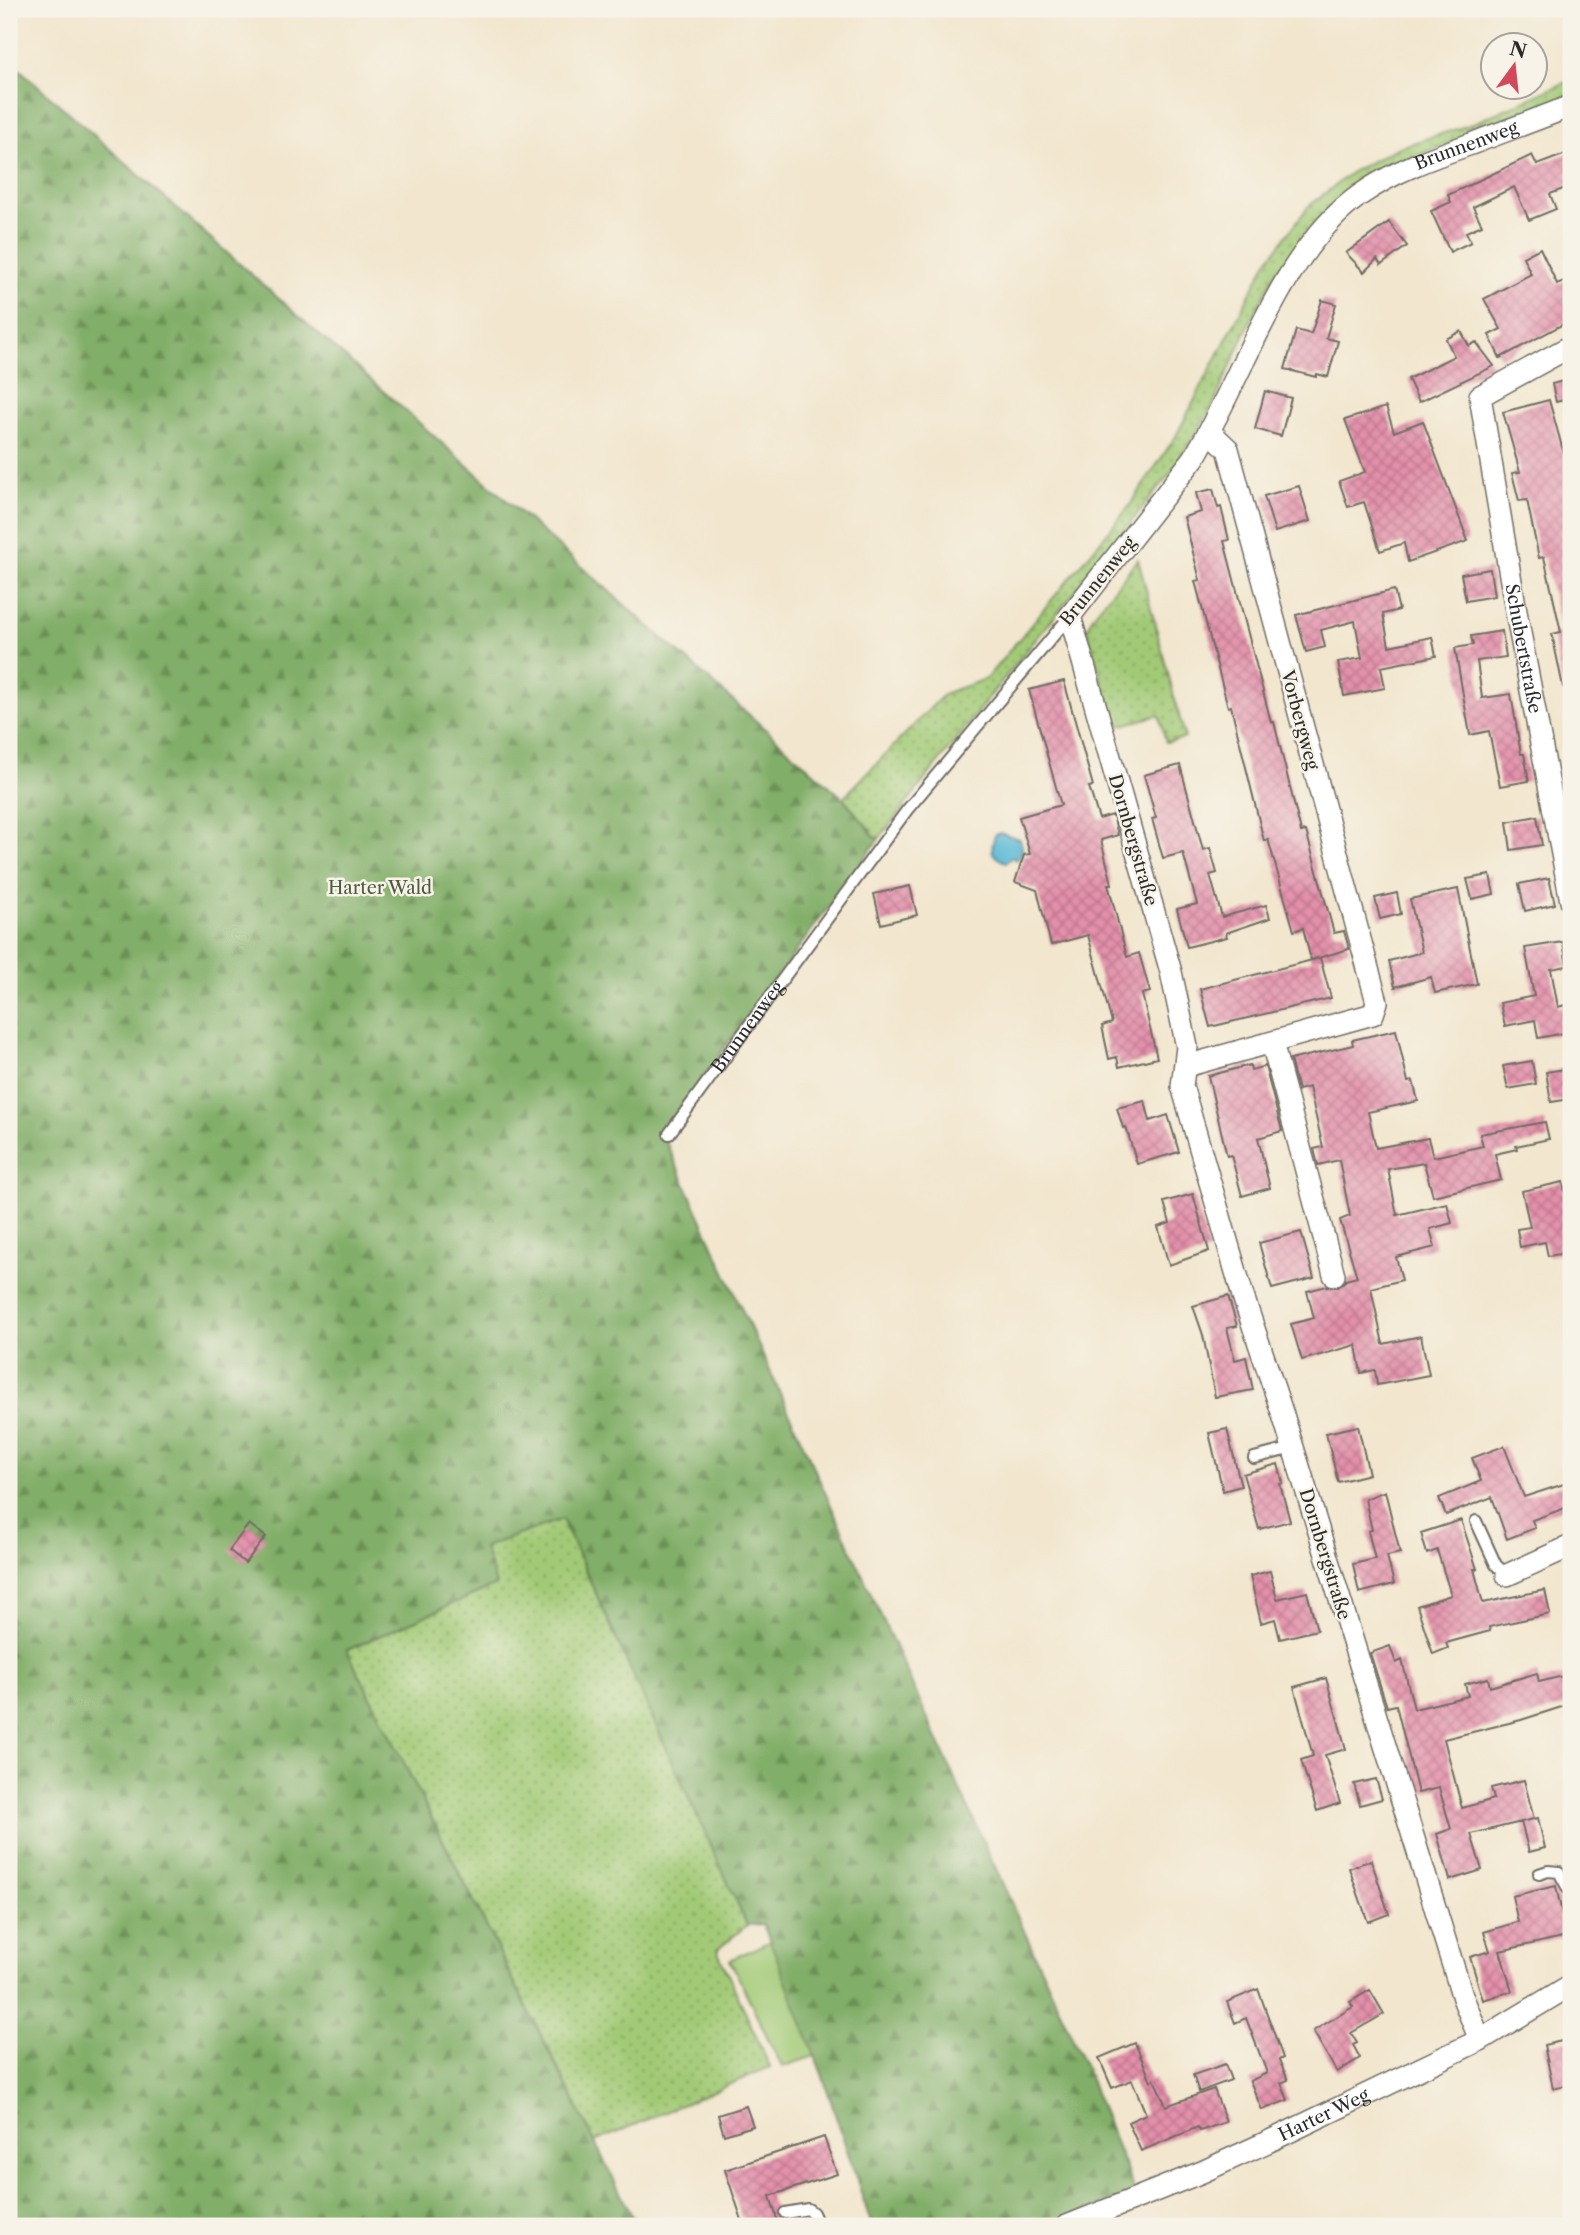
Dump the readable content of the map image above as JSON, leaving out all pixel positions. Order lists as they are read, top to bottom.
{
  "streets": {
    "street": [
      "Brunnenweg",
      "Schubertstraße",
      "Vorbergweg",
      "Dornbergstraße",
      "Harter Weg"
    ]
  },
  "crossings": [
    ["Brunnenweg", "Vorbergweg"],
    ["Brunnenweg", "Dornbergstraße"],
    ["Dornbergstraße", "Harter Weg"]
  ],
  "parks": ["Harter Wald"],
  "north": "top"
}
